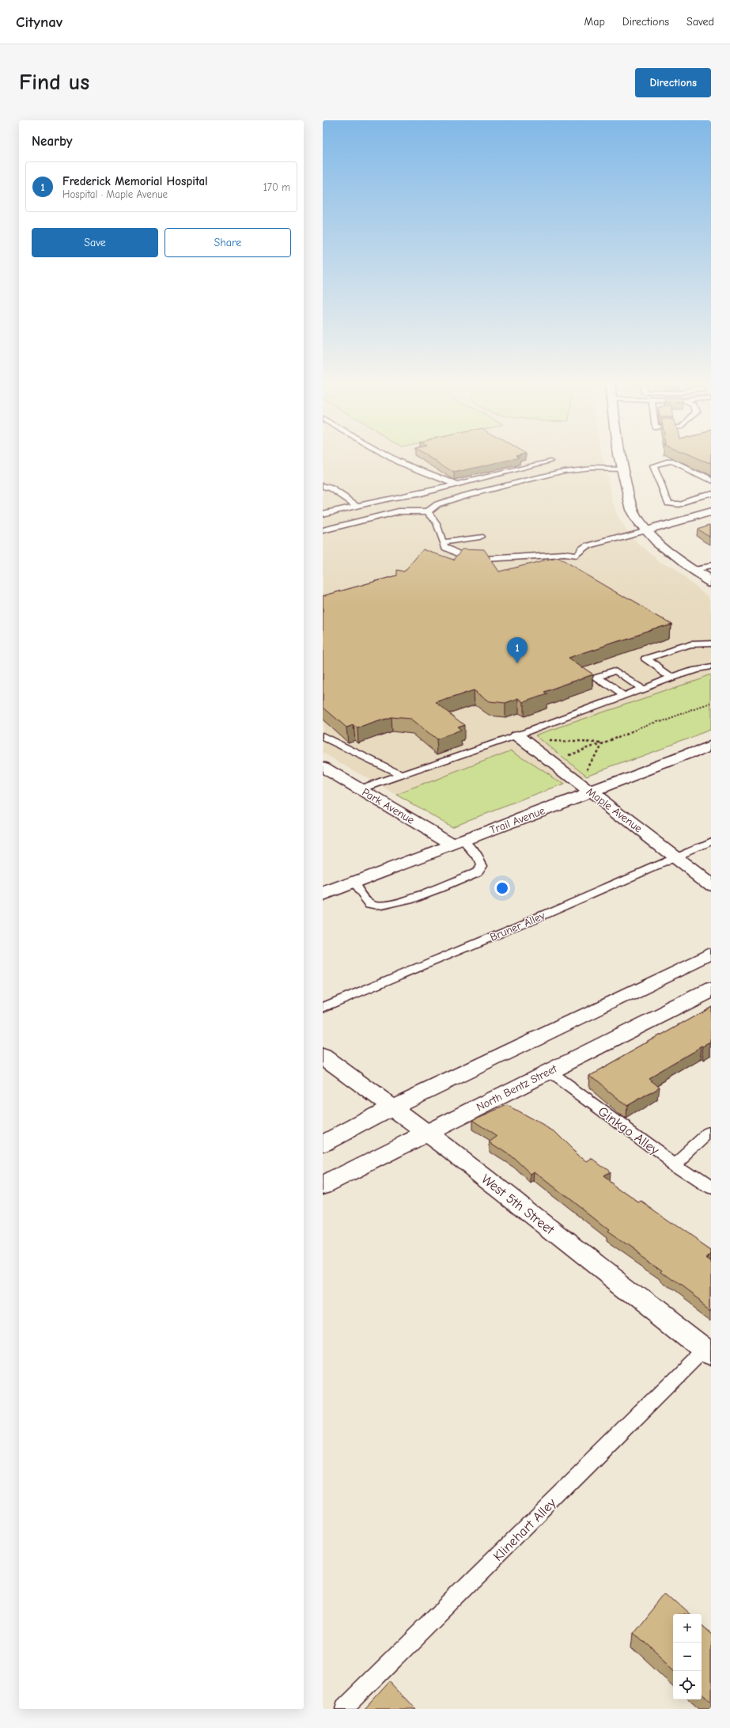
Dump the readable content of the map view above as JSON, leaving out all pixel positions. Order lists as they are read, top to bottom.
{
  "streets": {
    "street": [
      "Park Avenue",
      "Maple Avenue",
      "Trail Avenue",
      "North Bentz Street",
      "West 5th Street"
    ],
    "lane": ["Bruner Alley", "Ginkgo Alley", "Klinehart Alley"]
  },
  "crossings": [
    ["Park Avenue", "Trail Avenue"],
    ["Maple Avenue", "Trail Avenue"],
    ["Maple Avenue", "Bruner Alley"],
    ["North Bentz Street", "Ginkgo Alley"],
    ["North Bentz Street", "West 5th Street"],
    ["West 5th Street", "Klinehart Alley"]
  ],
  "page": {
    "header": "Citynav",
    "nav": ["Map", "Directions", "Saved"],
    "buttons": [
      "Directions",
      ["Save", "Share"]
    ],
    "title": "Find us",
    "heading": "Nearby",
    "list": [
      {
        "mark": "1",
        "name": "Frederick Memorial Hospital",
        "note": "Hospital · Maple Avenue",
        "value": "170 m"
      }
    ],
    "pins": "1",
    "map_buttons": ["+", "−"]
  }
}
